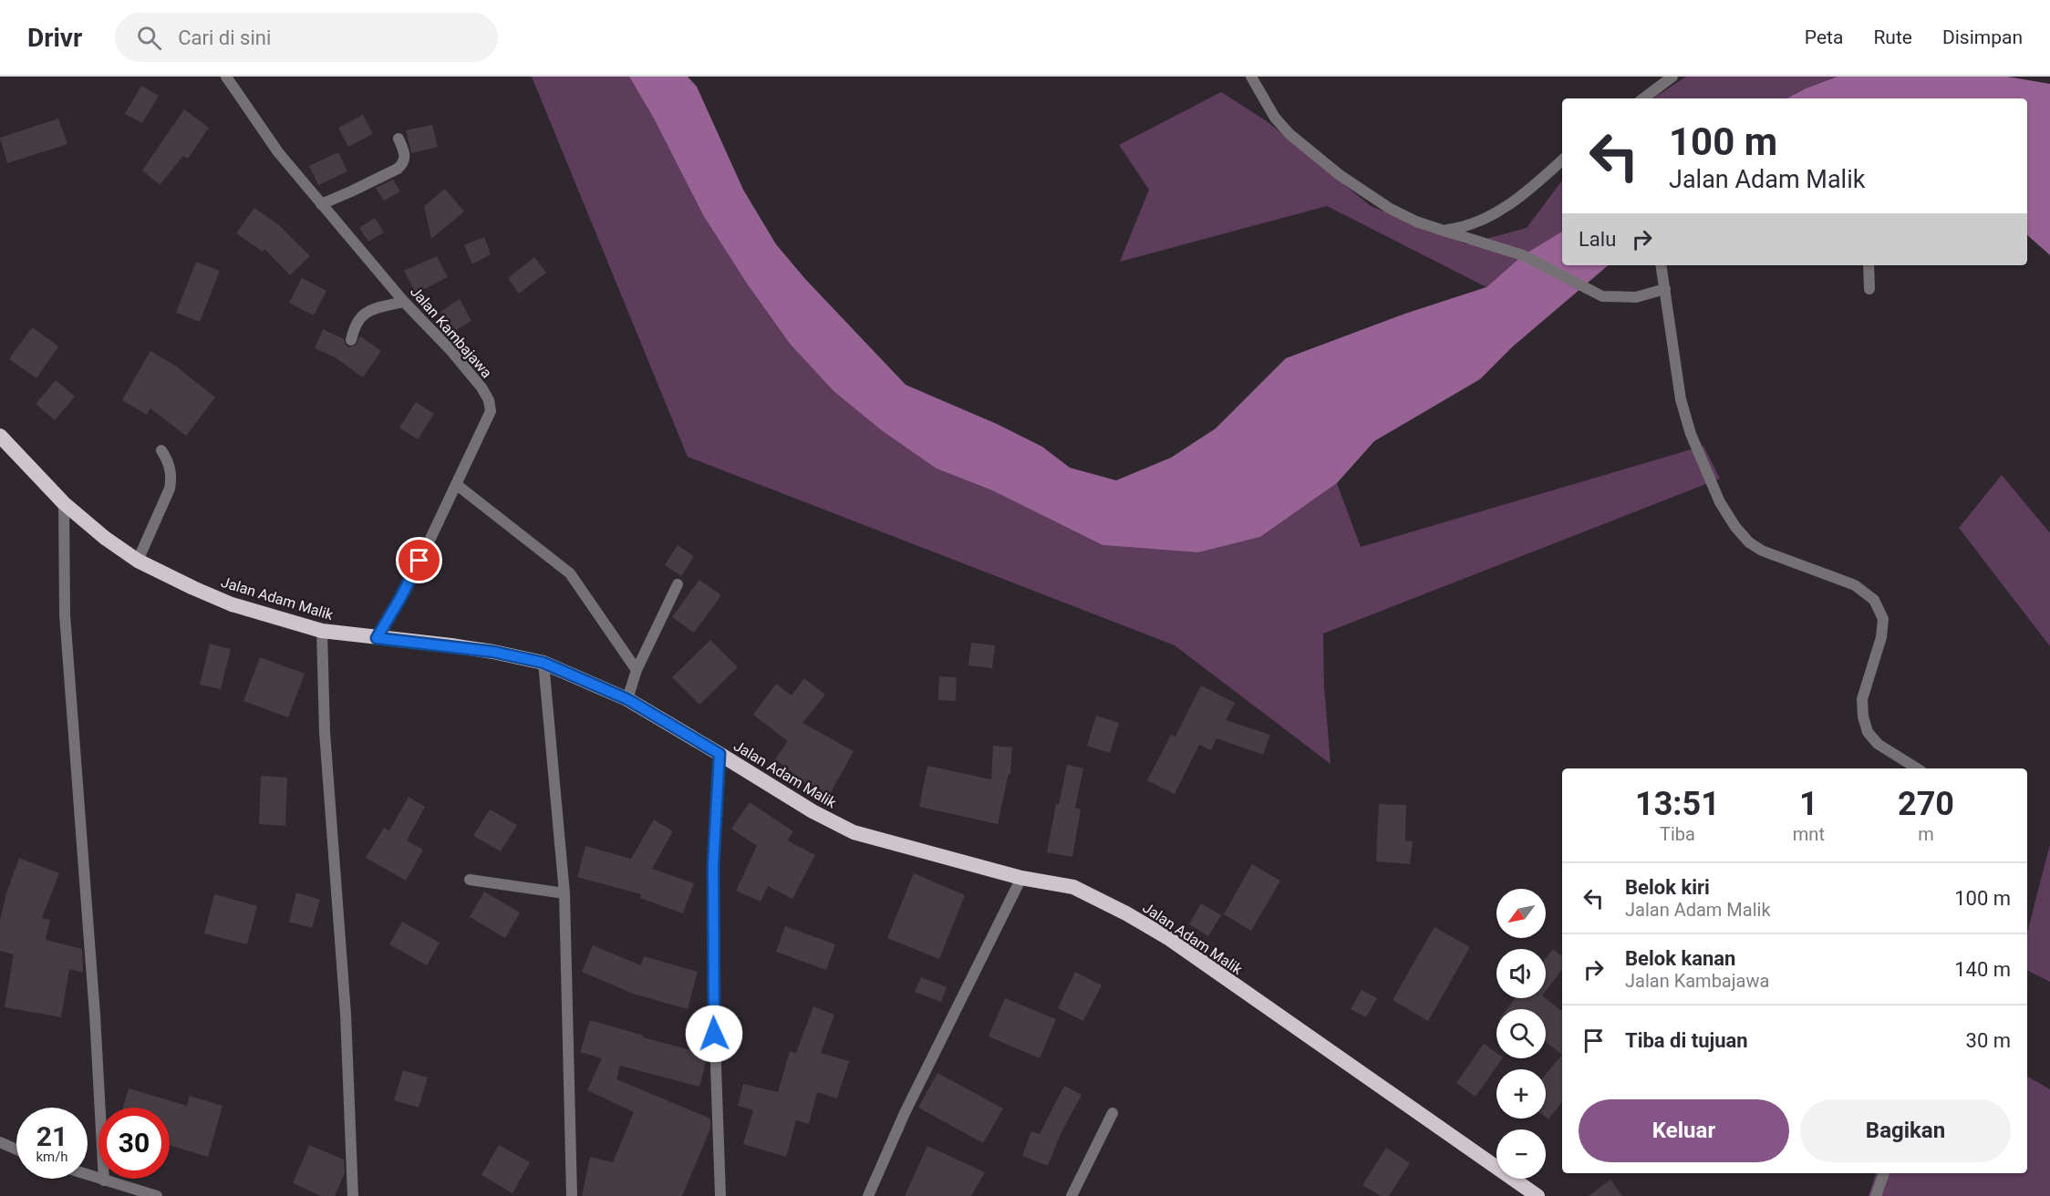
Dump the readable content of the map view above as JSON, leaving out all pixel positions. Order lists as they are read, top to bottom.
{
  "streets": {
    "highway": ["Jalan Adam Malik"],
    "street": ["Jalan Kambajawa"]
  },
  "crossings": [
    ["Jalan Kambajawa", "Jalan Adam Malik"]
  ],
  "north": "bottom left",
  "page": {
    "header": "Drivr",
    "search": "Cari di sini",
    "nav": ["Peta", "Rute", "Disimpan"],
    "turn": ["100 m", "Jalan Adam Malik"],
    "then": "Lalu",
    "eta": [
      "13:51",
      "Tiba",
      "1",
      "mnt",
      "270",
      "m"
    ],
    "list": [
      {
        "name": "Belok kiri",
        "note": "Jalan Adam Malik",
        "value": "100 m"
      },
      {
        "name": "Belok kanan",
        "note": "Jalan Kambajawa",
        "value": "140 m"
      },
      {
        "name": "Tiba di tujuan",
        "value": "30 m"
      }
    ],
    "map_buttons": ["+", "−"],
    "buttons": ["Keluar", "Bagikan"],
    "speed": "21 km/h",
    "limit": "30"
  }
}
